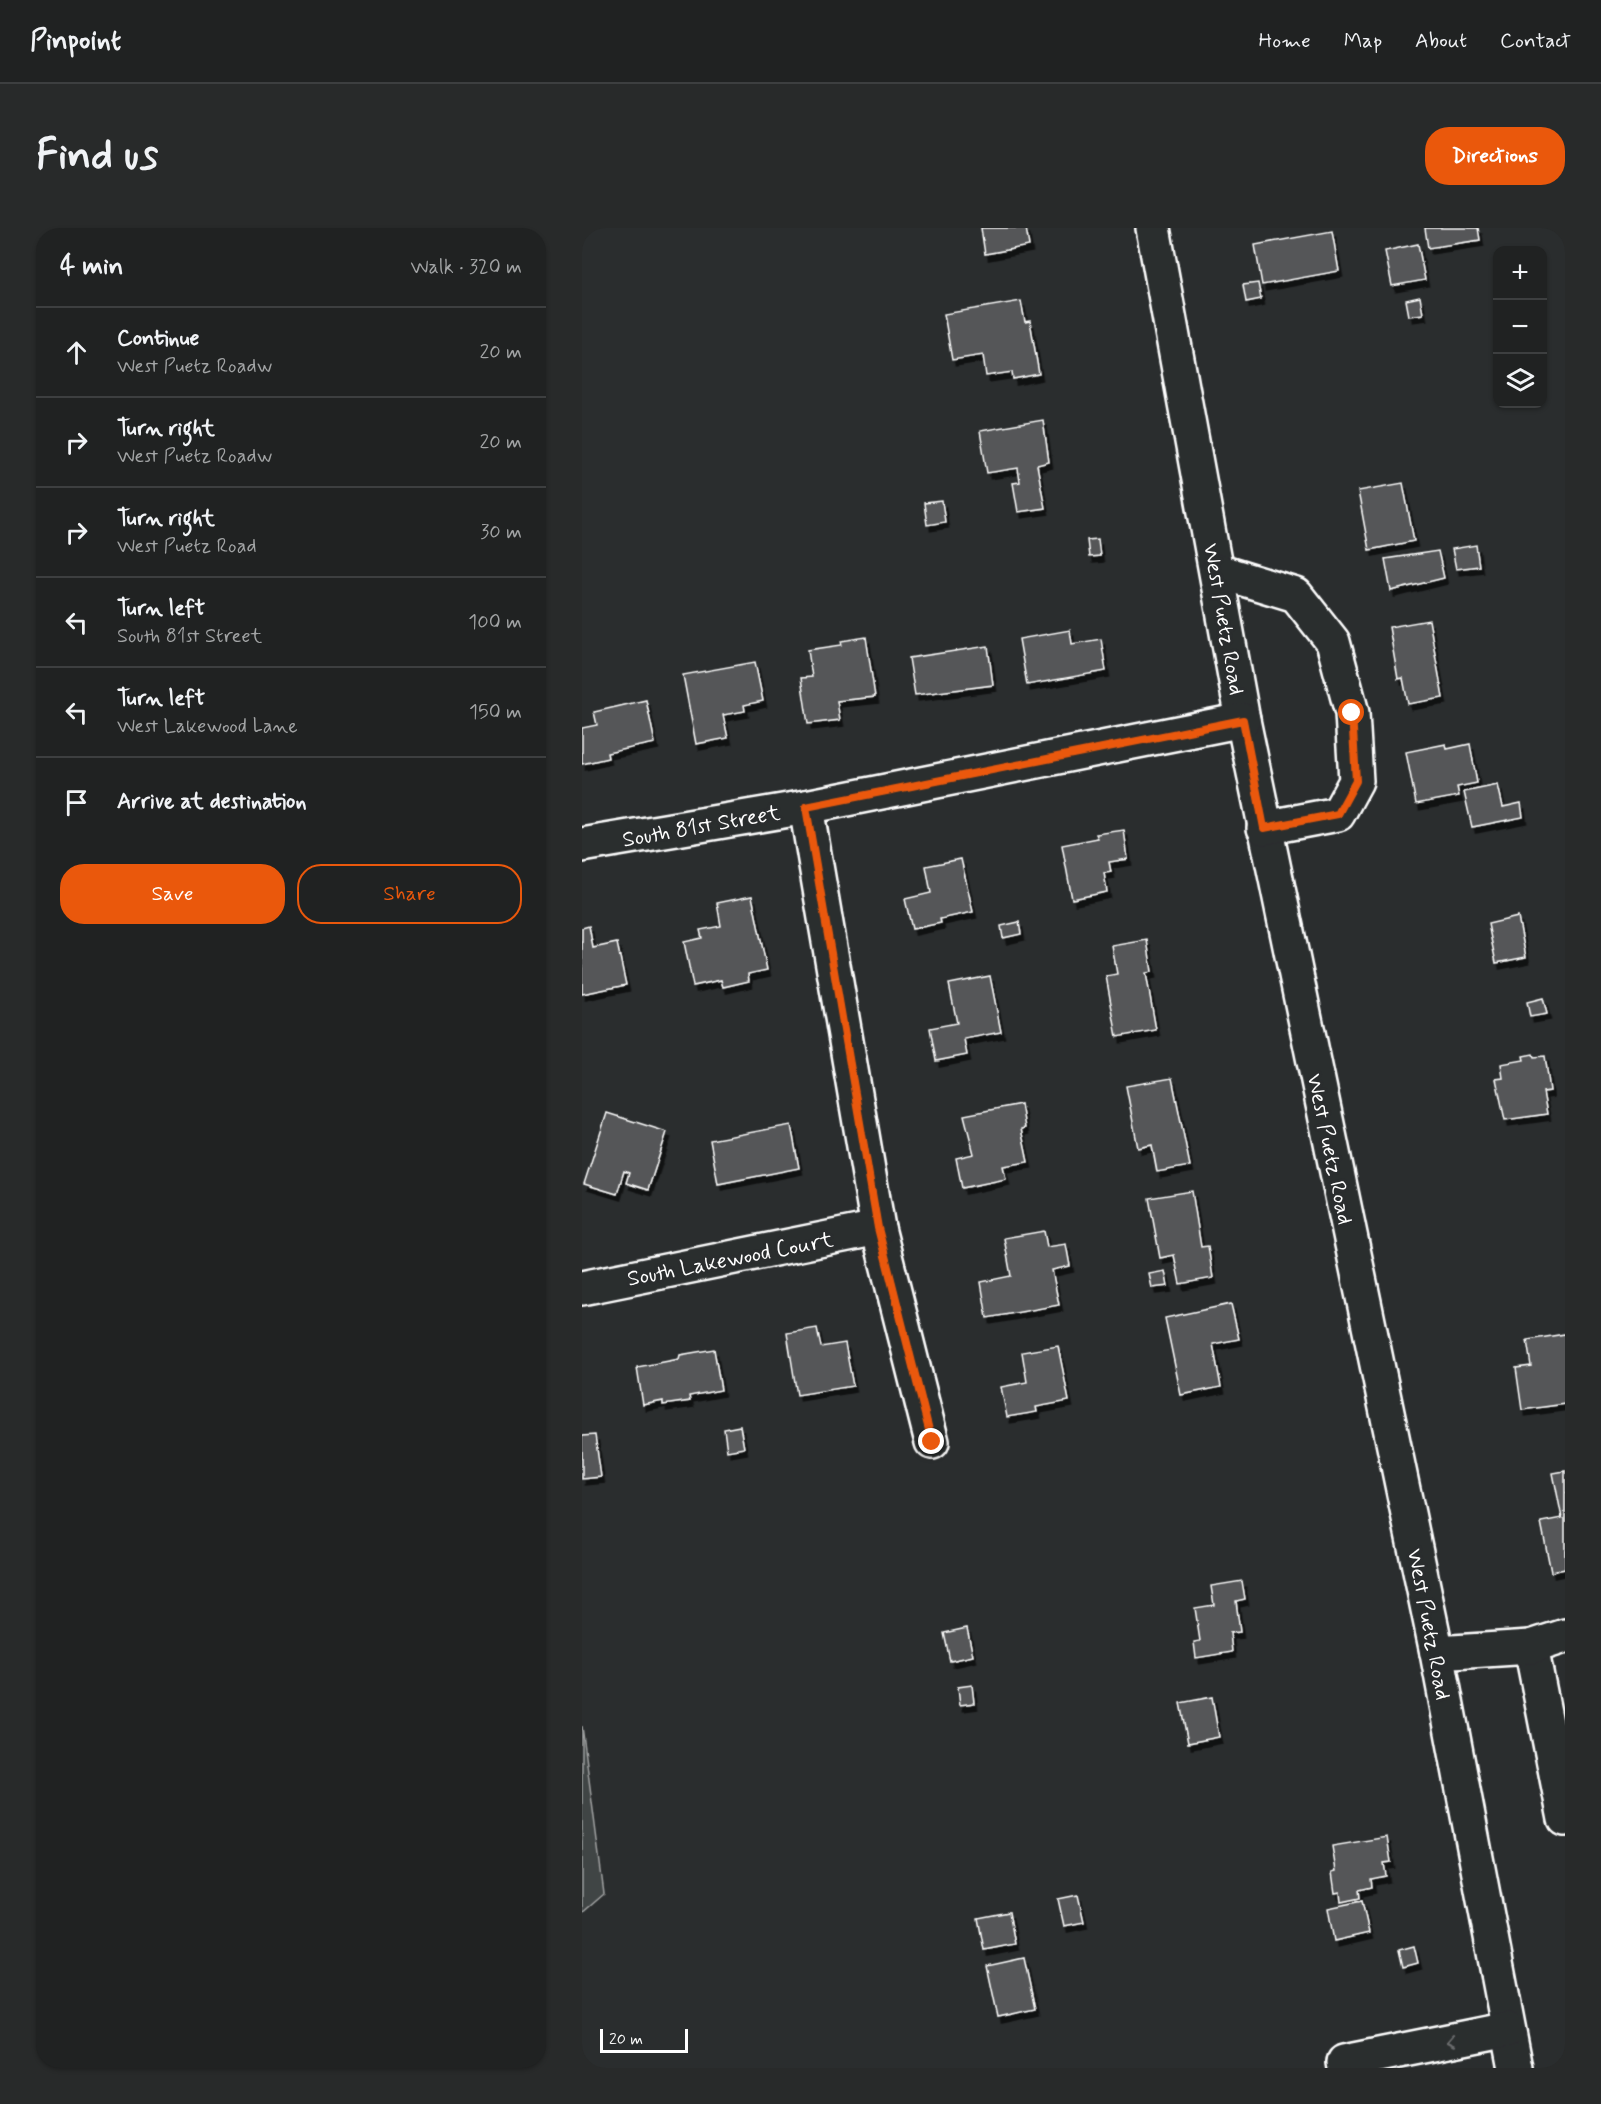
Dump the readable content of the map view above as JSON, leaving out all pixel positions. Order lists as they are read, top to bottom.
{
  "streets": {
    "street": ["West Puetz Road", "South 81st Street", "South Lakewood Court"]
  },
  "crossings": [
    ["West Puetz Road", "South 81st Street"]
  ],
  "scale_bar": "20 m",
  "page": {
    "header": "Pinpoint",
    "nav": [
      "Home",
      "Map",
      "About",
      "Contact"
    ],
    "buttons": [
      "Directions",
      ["Save", "Share"]
    ],
    "title": "Find us",
    "heading": ["4 min", "Walk · 320 m"],
    "map_buttons": ["+", "−"],
    "list": [
      ["Continue", "West Puetz Roadw", "20 m"],
      ["Turn right", "West Puetz Roadw", "20 m"],
      ["Turn right", "West Puetz Road", "30 m"],
      ["Turn left", "South 81st Street", "100 m"],
      ["Turn left", "West Lakewood Lane", "150 m"],
      "Arrive at destination"
    ],
    "scale": "20 m"
  }
}
